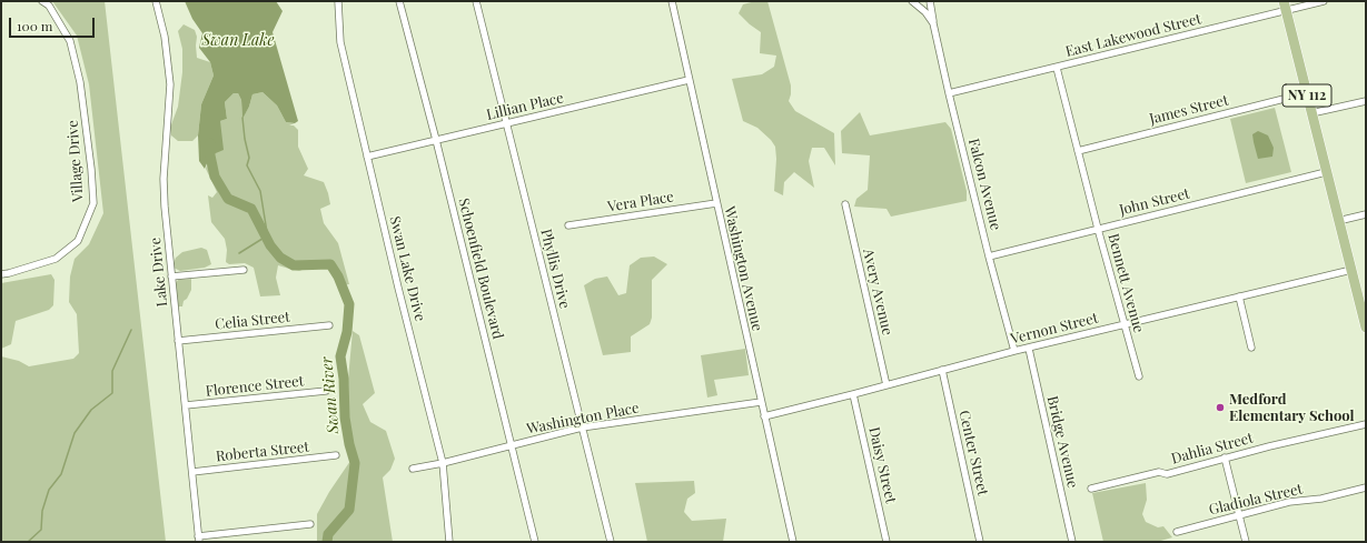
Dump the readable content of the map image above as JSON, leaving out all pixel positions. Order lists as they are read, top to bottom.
{
  "streets": {
    "main road": ["NY 112"],
    "street": [
      "East Lakewood Street",
      "Lillian Place",
      "James Street",
      "Village Drive",
      "Falcon Avenue",
      "Vera Place",
      "John Street",
      "Swan Lake Drive",
      "Schoenfield Boulevard",
      "Phyllis Drive",
      "Washington Avenue",
      "Lake Drive",
      "Bennett Avenue",
      "Avery Avenue",
      "Celia Street",
      "Vernon Street",
      "Florence Street",
      "Washington Place",
      "Bridge Avenue",
      "Dahlia Street",
      "Roberta Street",
      "Center Street",
      "Daisy Street",
      "Gladiola Street"
    ]
  },
  "crossings": [
    ["East Lakewood Street", "NY 112"],
    ["East Lakewood Street", "Falcon Avenue"],
    ["East Lakewood Street", "Bennett Avenue"],
    ["NY 112", "James Street"],
    ["NY 112", "John Street"],
    ["NY 112", "Vernon Street"],
    ["Lillian Place", "Swan Lake Drive"],
    ["Lillian Place", "Schoenfield Boulevard"],
    ["Lillian Place", "Phyllis Drive"],
    ["Lillian Place", "Washington Avenue"],
    ["James Street", "Bennett Avenue"],
    ["Falcon Avenue", "John Street"],
    ["Falcon Avenue", "Vernon Street"],
    ["Vera Place", "Washington Avenue"],
    ["John Street", "Bennett Avenue"],
    ["Swan Lake Drive", "Washington Place"],
    ["Schoenfield Boulevard", "Washington Place"],
    ["Phyllis Drive", "Washington Place"],
    ["Washington Avenue", "Vernon Street"],
    ["Washington Avenue", "Washington Place"],
    ["Lake Drive", "Celia Street"],
    ["Lake Drive", "Florence Street"],
    ["Lake Drive", "Roberta Street"],
    ["Bennett Avenue", "Vernon Street"],
    ["Avery Avenue", "Vernon Street"],
    ["Vernon Street", "Bridge Avenue"],
    ["Vernon Street", "Center Street"],
    ["Vernon Street", "Daisy Street"]
  ],
  "water": ["Swan Lake", "Swan River"],
  "places": ["Medford Elementary School"],
  "scale_bar": "100 m"
}
